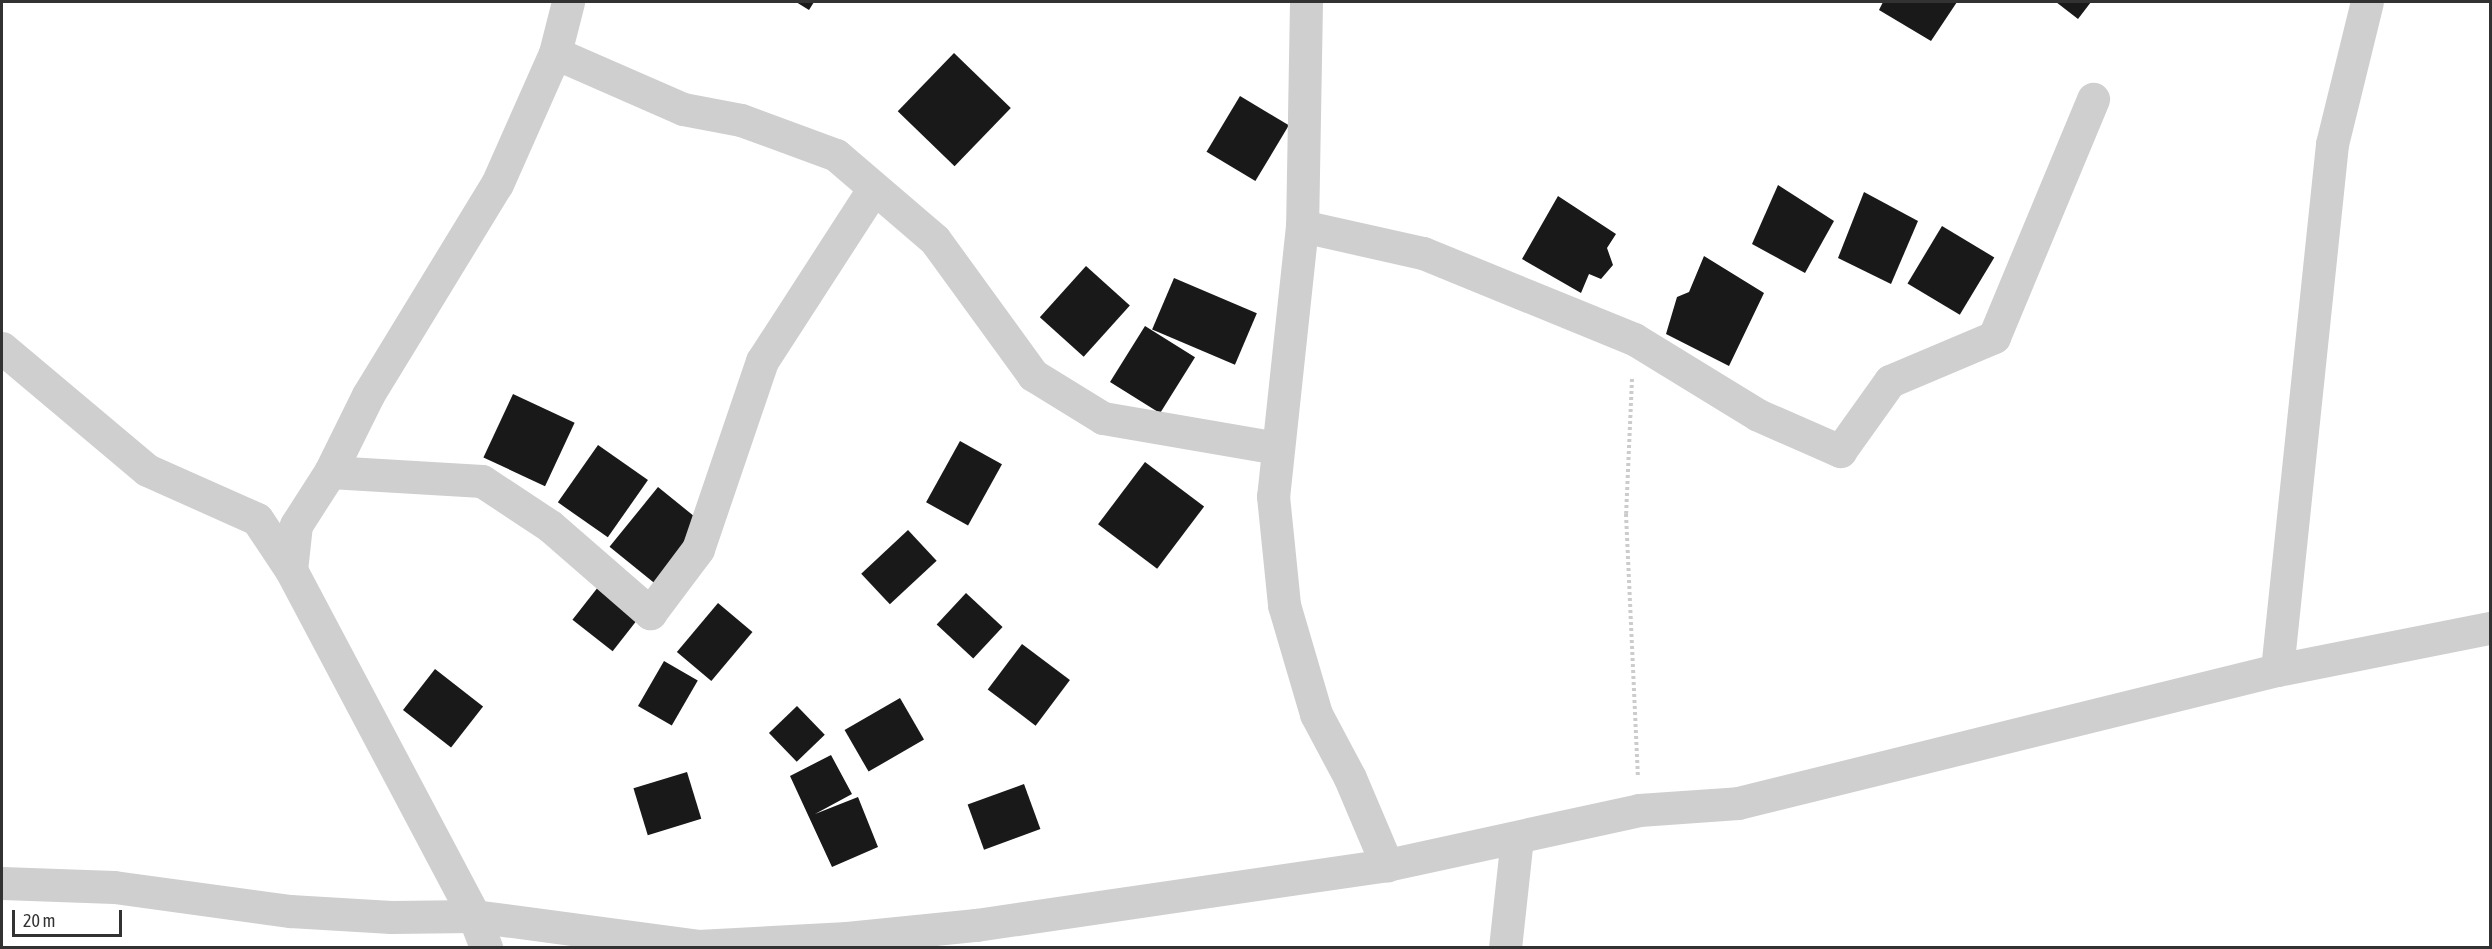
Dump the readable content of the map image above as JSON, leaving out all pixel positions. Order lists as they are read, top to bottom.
{
  "scale_bar": "20 m"
}
